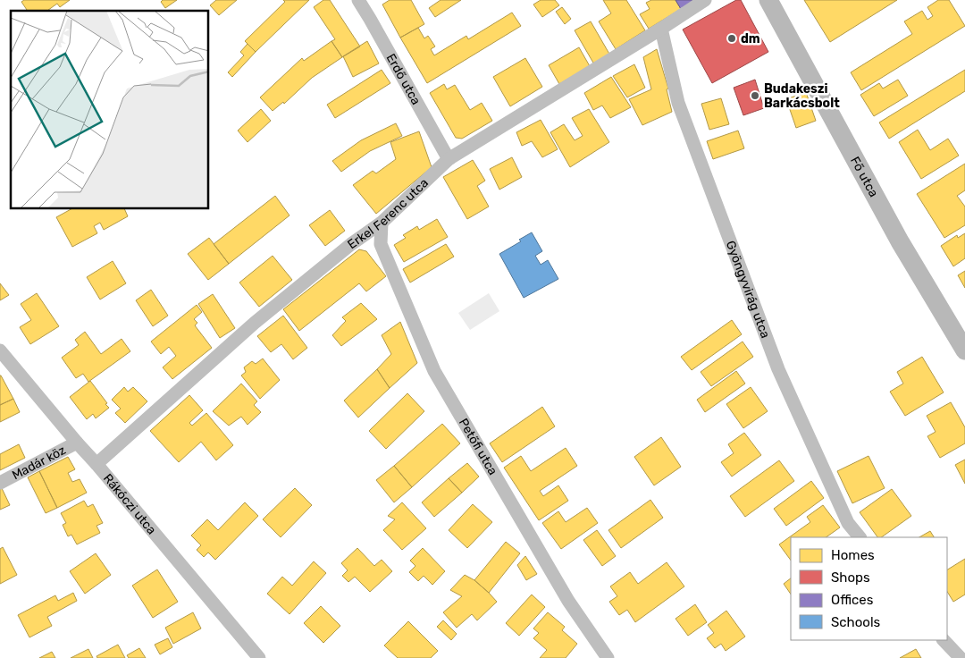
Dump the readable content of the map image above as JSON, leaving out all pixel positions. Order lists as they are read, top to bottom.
{
  "streets": {
    "main road": ["Fő utca"],
    "street": [
      "Erdő utca",
      "Erkel Ferenc utca",
      "Gyöngyvirág utca",
      "Petőfi utca",
      "Madár köz",
      "Rákóczi utca"
    ]
  },
  "crossings": [
    ["Erdő utca", "Erkel Ferenc utca"],
    ["Erkel Ferenc utca", "Gyöngyvirág utca"],
    ["Erkel Ferenc utca", "Petőfi utca"],
    ["Erkel Ferenc utca", "Rákóczi utca"],
    ["Madár köz", "Rákóczi utca"]
  ],
  "places": ["dm", "Budakeszi Barkácsbolt"],
  "legend": [
    "Homes",
    "Shops",
    "Offices",
    "Schools"
  ]
}
